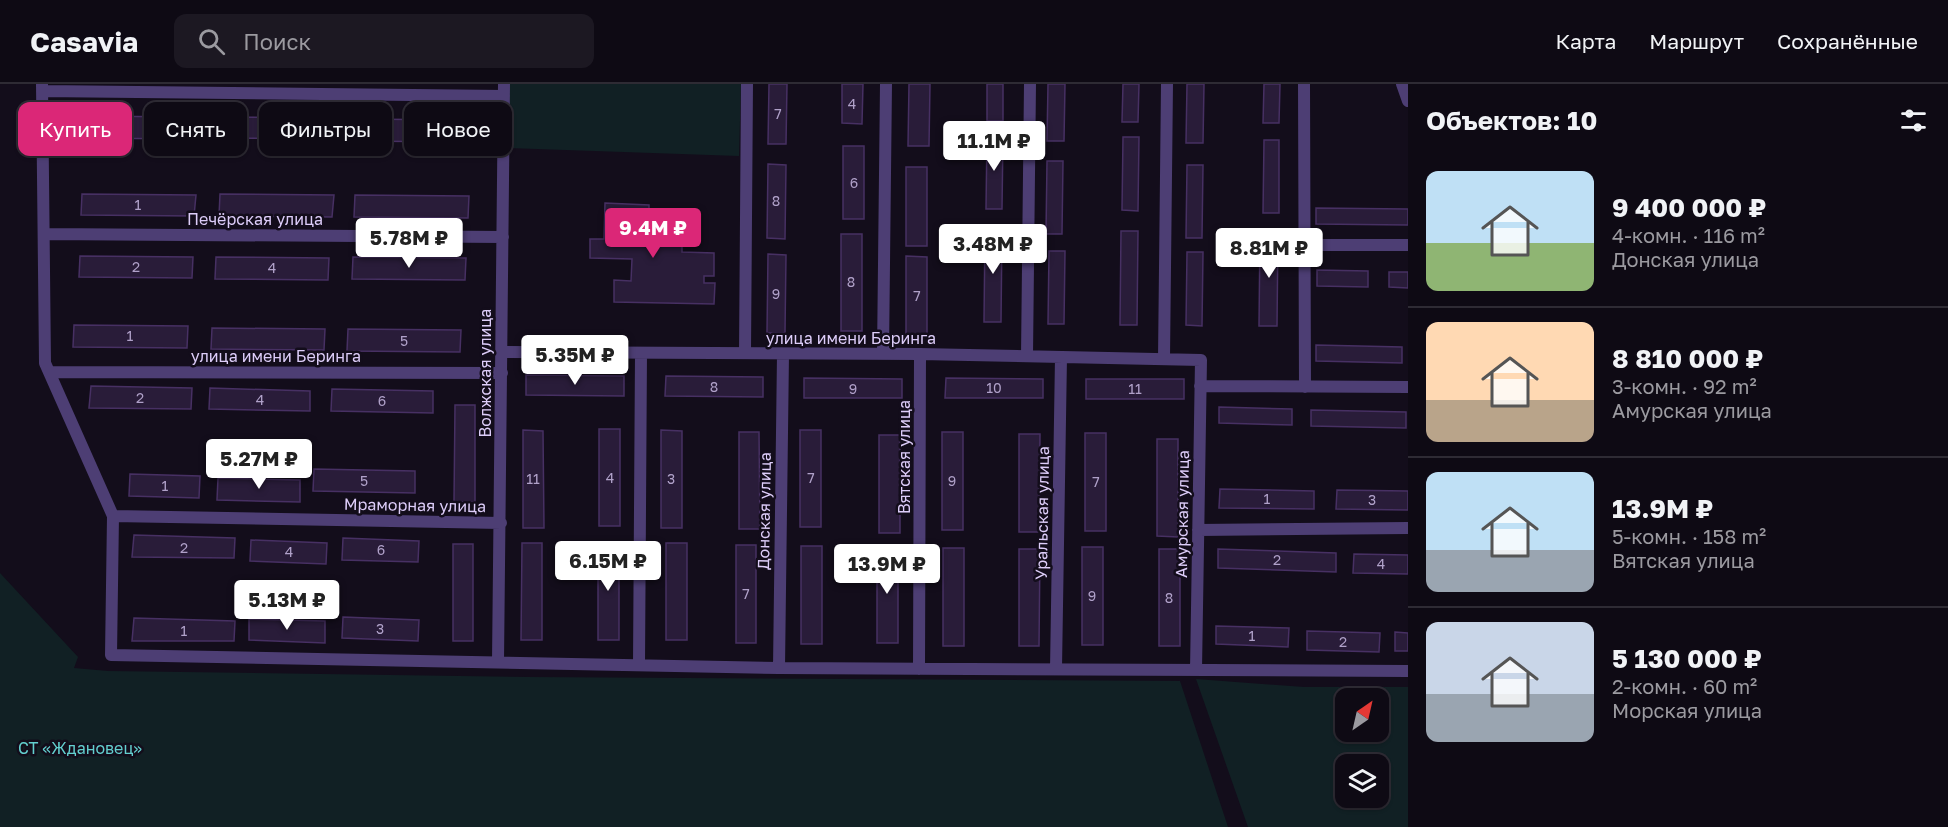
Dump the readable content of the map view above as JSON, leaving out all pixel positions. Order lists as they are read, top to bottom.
{
  "streets": {
    "street": [
      "Печёрская улица",
      "улица имени Беринга",
      "Волжская улица",
      "Вятская улица",
      "Мраморная улица",
      "Донская улица",
      "Уральская улица",
      "Амурская улица"
    ]
  },
  "crossings": [
    ["Печёрская улица", "Волжская улица"],
    ["улица имени Беринга", "Волжская улица"],
    ["улица имени Беринга", "Вятская улица"],
    ["улица имени Беринга", "Донская улица"],
    ["улица имени Беринга", "Уральская улица"],
    ["улица имени Беринга", "Амурская улица"],
    ["Волжская улица", "Мраморная улица"]
  ],
  "parks": ["СТ «Ждановец»"],
  "house_numbers": [
    "4",
    "7",
    "6",
    "8",
    "1",
    "2",
    "4",
    "8",
    "9",
    "7",
    "1",
    "5",
    "8",
    "10",
    "9",
    "11",
    "2",
    "4",
    "6",
    "4",
    "7",
    "11",
    "3",
    "5",
    "9",
    "7",
    "1",
    "1",
    "3",
    "2",
    "6",
    "4",
    "2",
    "4",
    "7",
    "9",
    "8",
    "3",
    "1",
    "1",
    "2"
  ],
  "north": "top right",
  "page": {
    "header": "Casavia",
    "search": "Поиск",
    "nav": ["Карта", "Маршрут", "Сохранённые"],
    "heading": "Объектов: 10",
    "chip": [
      "Купить",
      "Снять",
      "Фильтры",
      "Новое"
    ],
    "price": [
      "11.1M ₽",
      "9.4M ₽",
      "5.78M ₽",
      "3.48M ₽",
      "8.81M ₽",
      "5.35M ₽",
      "5.27M ₽",
      "6.15M ₽",
      "13.9M ₽",
      "5.13M ₽"
    ],
    "list": [
      {
        "name": "9 400 000 ₽",
        "note": "4-комн. · 116 m² · Донская улица"
      },
      {
        "name": "8 810 000 ₽",
        "note": "3-комн. · 92 m² · Амурская улица"
      },
      {
        "name": "13.9M ₽",
        "note": "5-комн. · 158 m² · Вятская улица"
      },
      {
        "name": "5 130 000 ₽",
        "note": "2-комн. · 60 m² · Морская улица"
      }
    ]
  }
}
